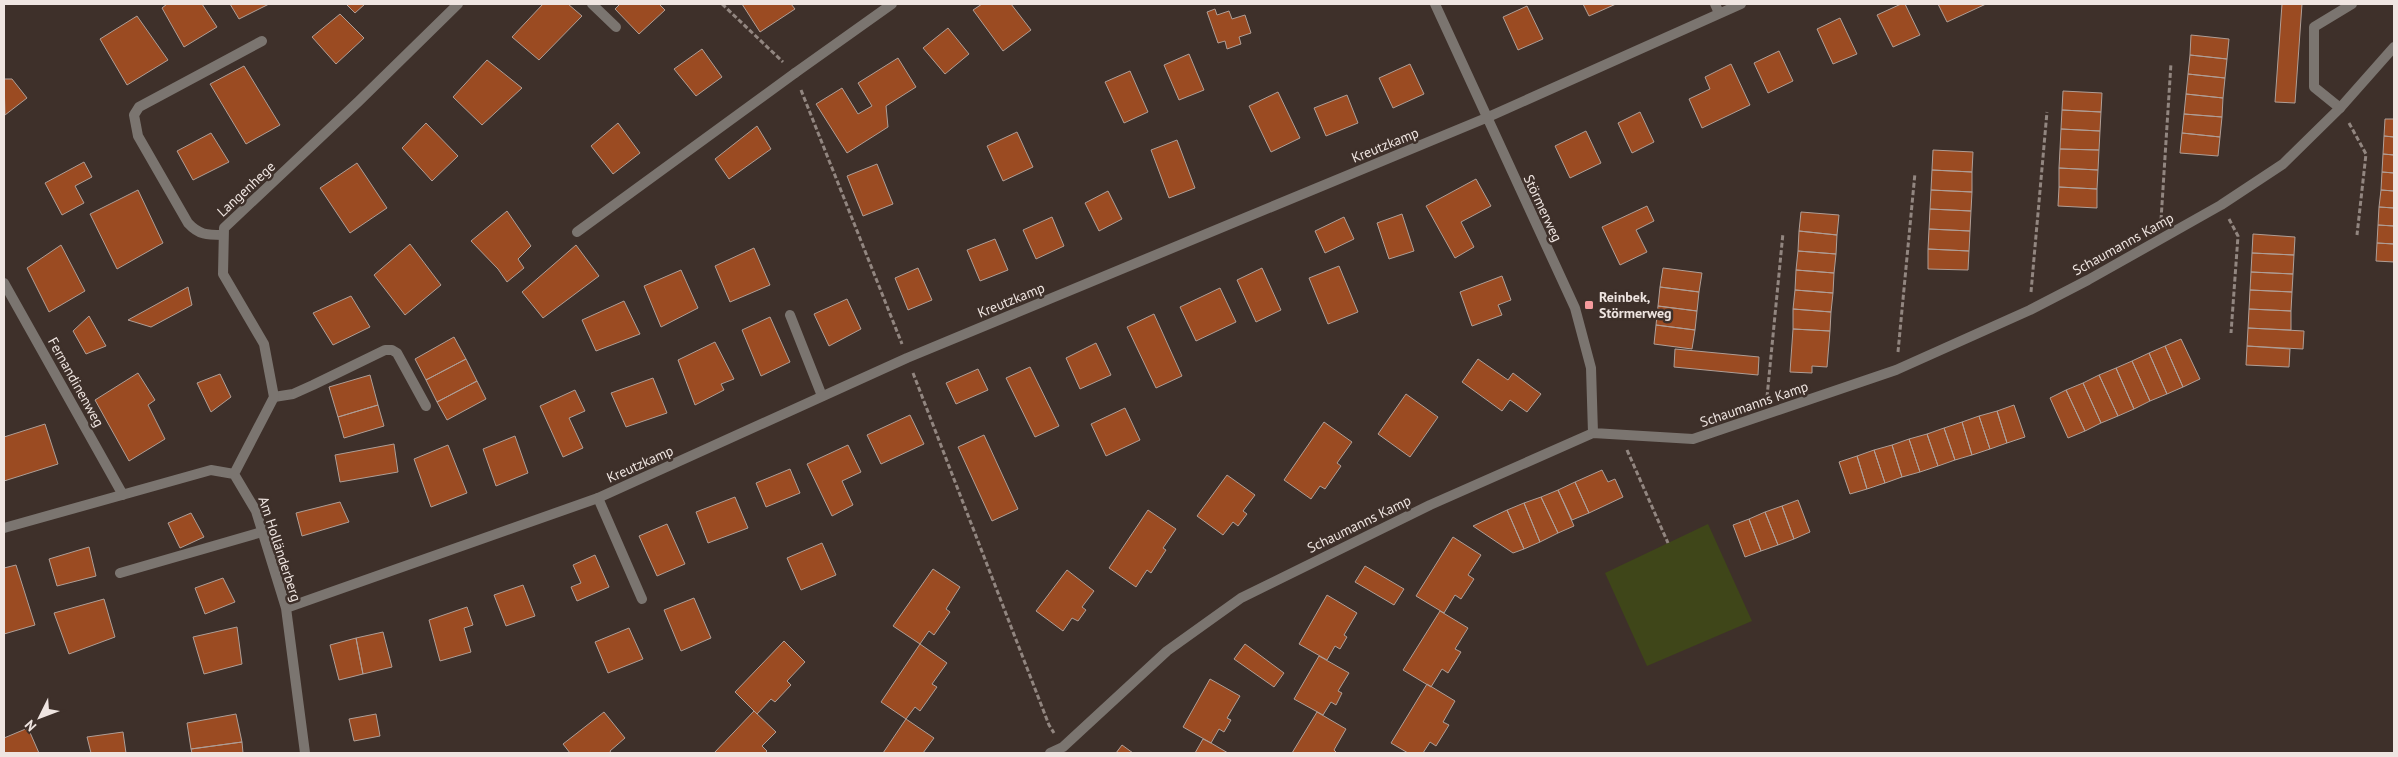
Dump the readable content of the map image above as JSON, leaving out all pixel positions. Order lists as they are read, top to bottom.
{
  "streets": {
    "street": [
      "Kreutzkamp",
      "Langenhege",
      "Störmerweg",
      "Schaumanns Kamp",
      "Fernandinenweg",
      "Am Holländerberg"
    ]
  },
  "crossings": [
    ["Kreutzkamp", "Störmerweg"],
    ["Kreutzkamp", "Am Holländerberg"],
    ["Störmerweg", "Schaumanns Kamp"]
  ],
  "places": {
    "transit": ["Reinbek, Störmerweg"]
  },
  "north": "bottom left"
}
